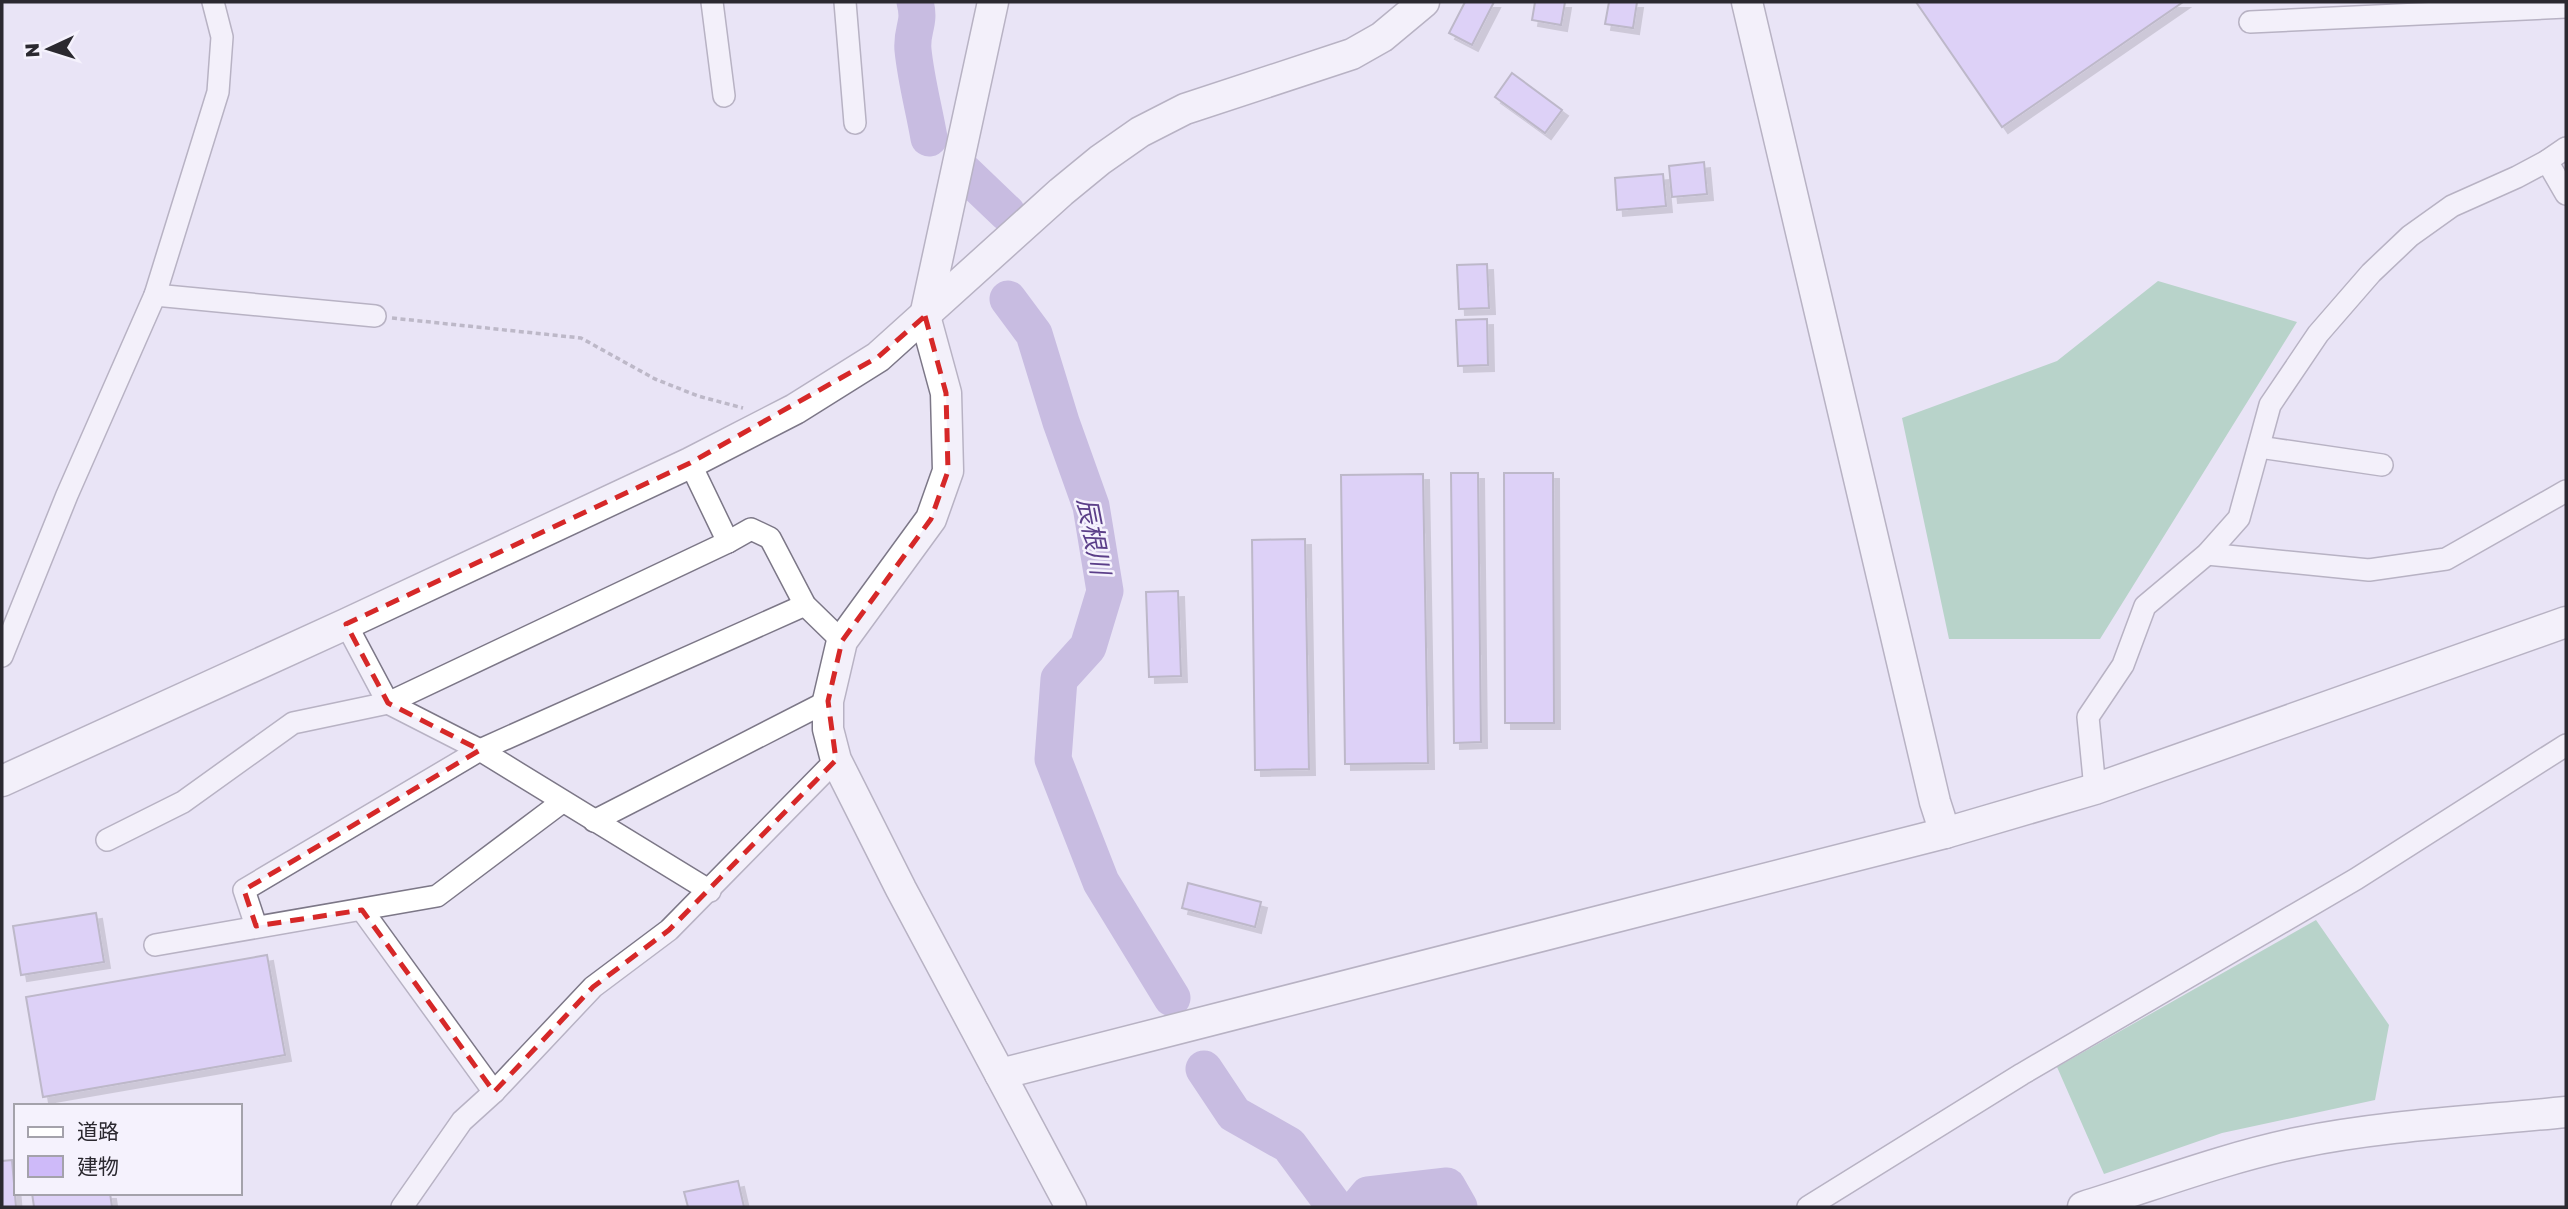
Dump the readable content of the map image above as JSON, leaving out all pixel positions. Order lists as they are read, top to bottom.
{
  "water": ["辰根川"],
  "legend": ["道路", "建物"],
  "north": "left"
}
